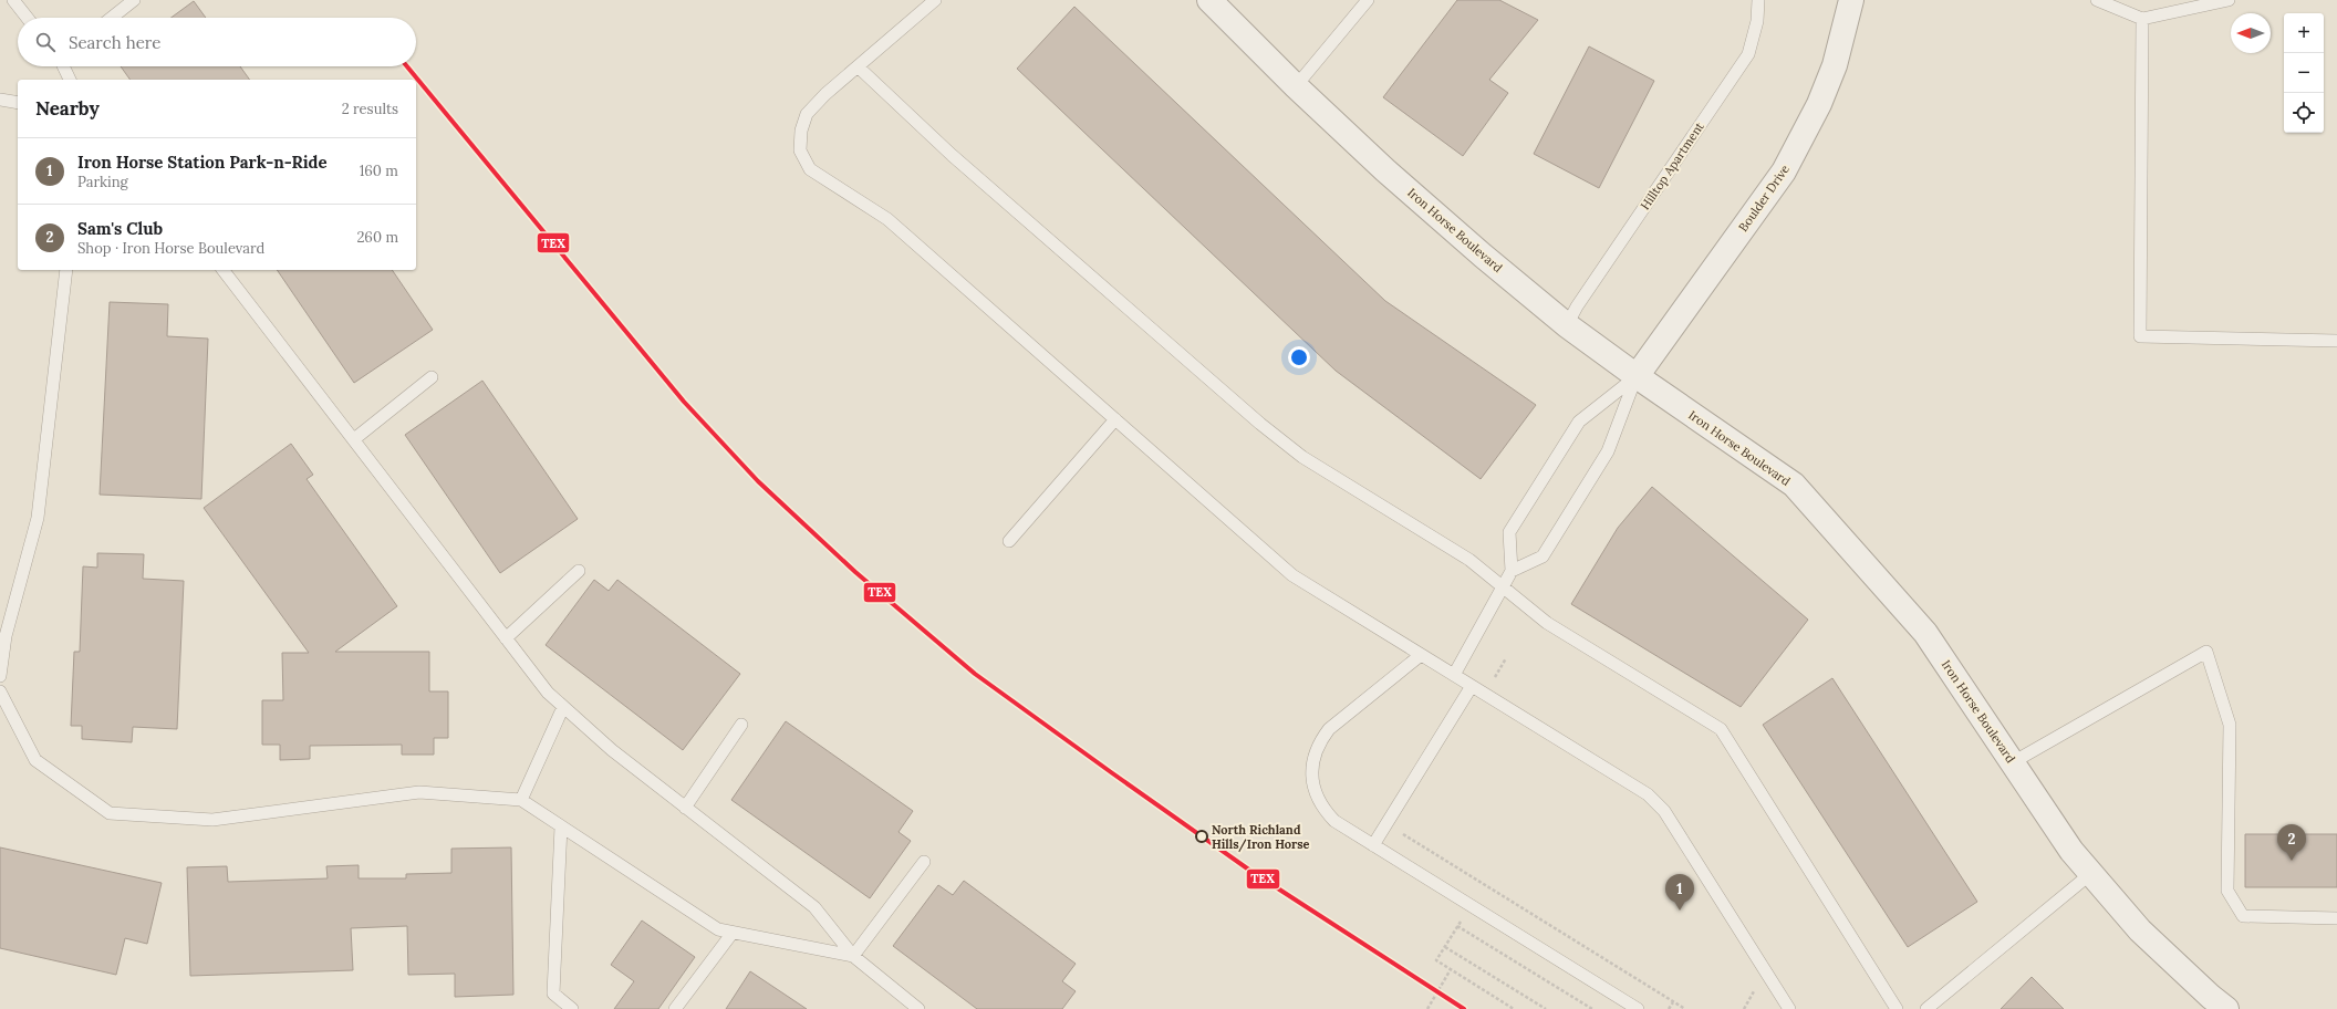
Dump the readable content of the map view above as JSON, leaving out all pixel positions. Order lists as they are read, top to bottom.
{
  "streets": {
    "street": ["Boulder Drive", "Iron Horse Boulevard"],
    "lane": ["Hilltop Apartment"]
  },
  "crossings": [
    ["Hilltop Apartment", "Iron Horse Boulevard"],
    ["Boulder Drive", "Iron Horse Boulevard"]
  ],
  "places": ["North Richland Hills/Iron Horse"],
  "lines": ["transit line TEX"],
  "north": "left",
  "page": {
    "map_buttons": ["+", "−"],
    "search": "Search here",
    "heading": ["Nearby", "2 results"],
    "list": [
      {
        "mark": "1",
        "name": "Iron Horse Station Park-n-Ride",
        "note": "Parking",
        "value": "160 m"
      },
      {
        "mark": "2",
        "name": "Sam's Club",
        "note": "Shop · Iron Horse Boulevard",
        "value": "260 m"
      }
    ],
    "pins": ["2", "1"]
  }
}
